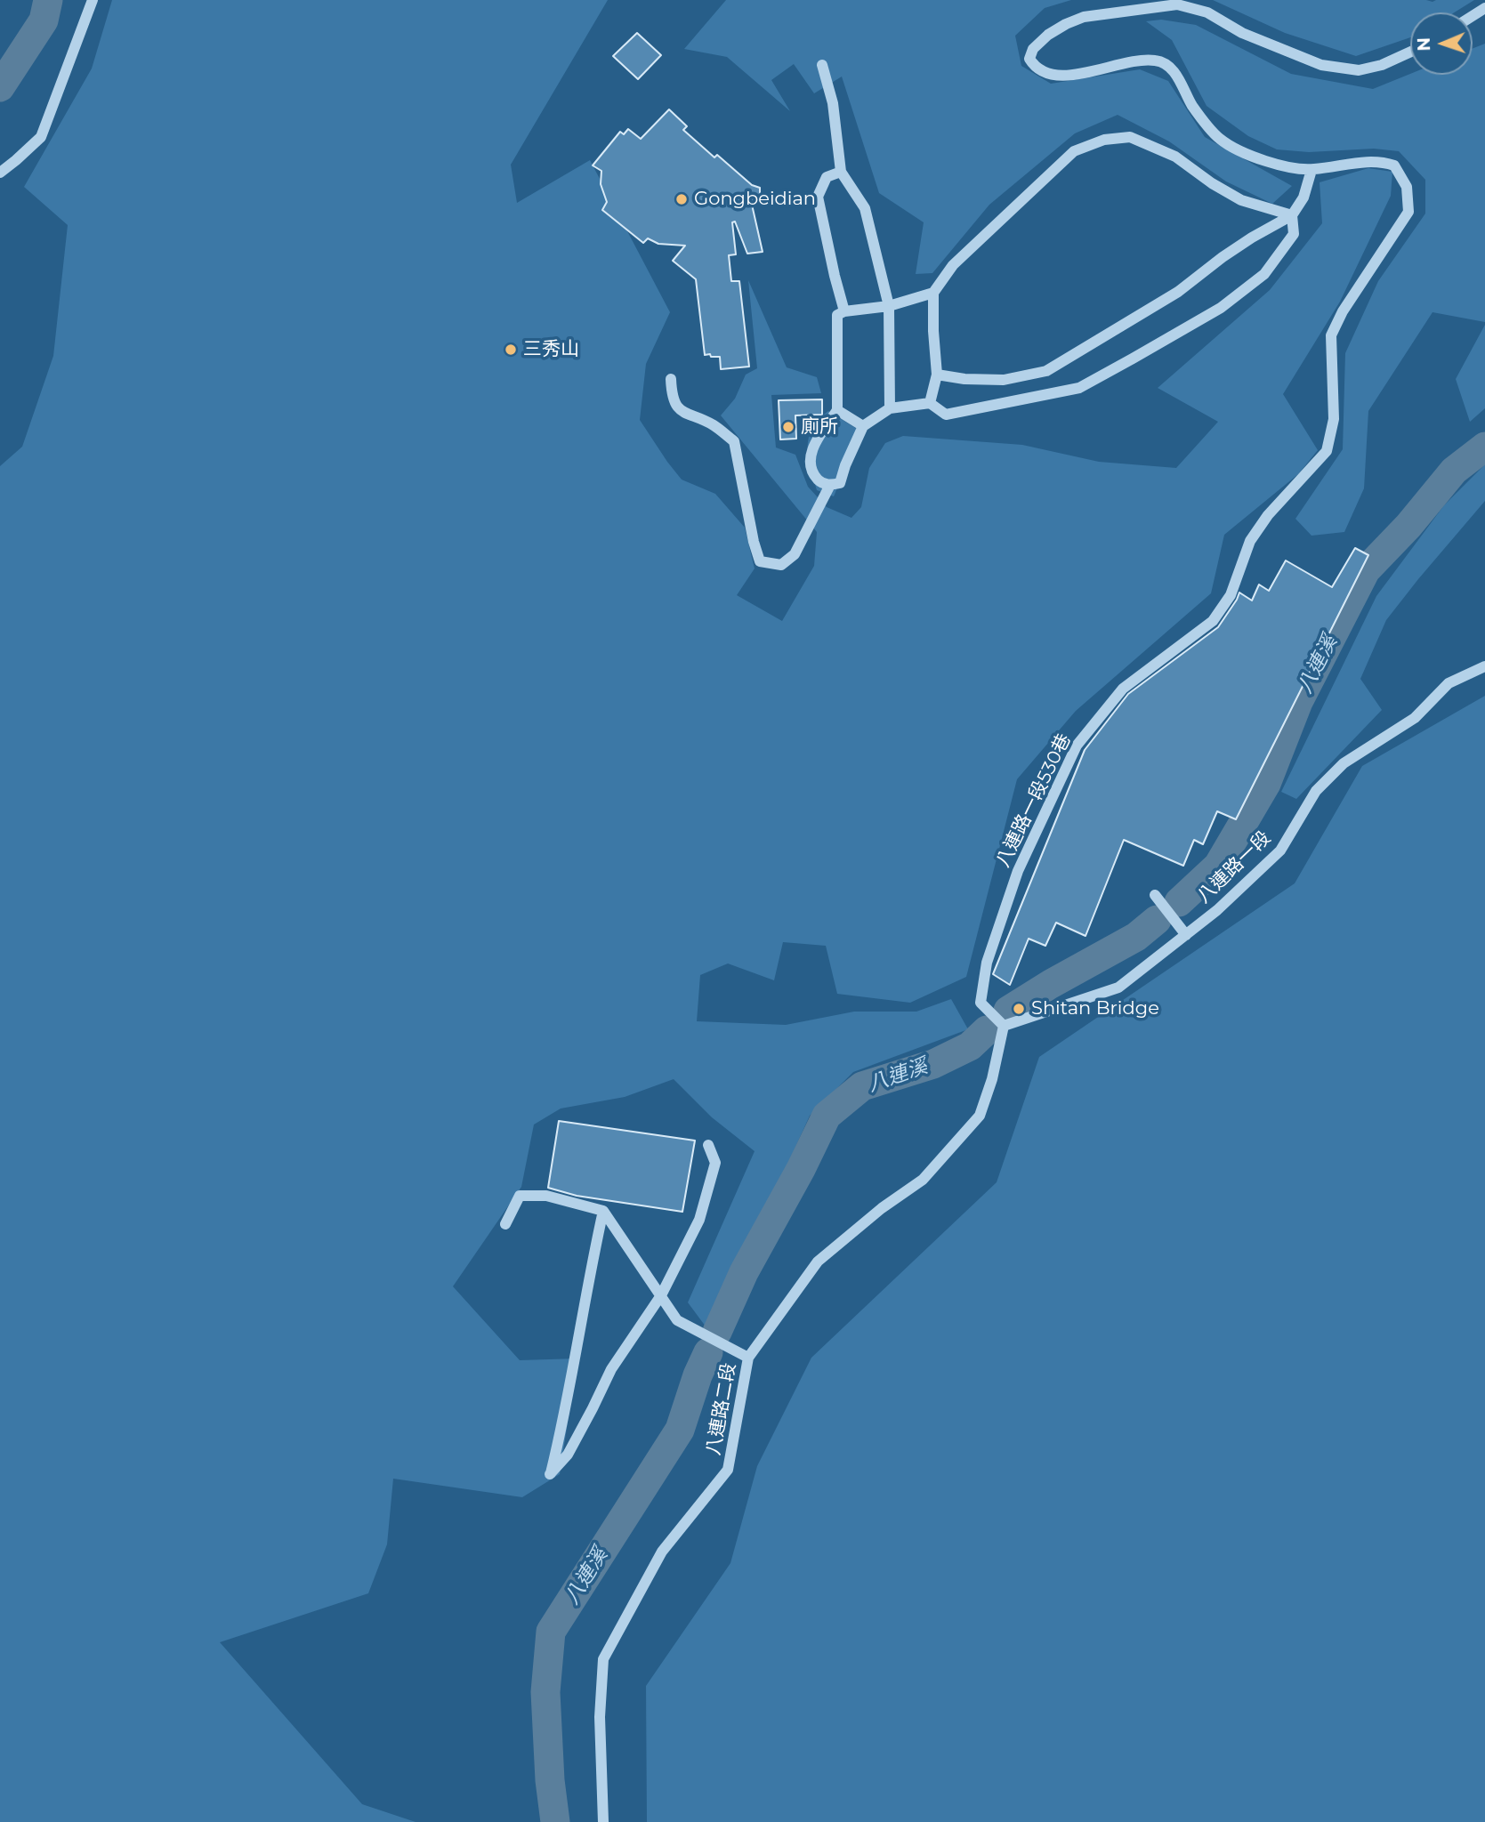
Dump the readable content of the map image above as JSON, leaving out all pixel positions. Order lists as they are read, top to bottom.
{
  "streets": {
    "street": ["八連路一段530巷", "八連路一段", "八連路二段"]
  },
  "crossings": [
    ["八連路一段530巷", "八連路一段"],
    ["八連路一段530巷", "八連路二段"],
    ["八連路一段", "八連路二段"]
  ],
  "water": ["八連溪"],
  "places": [
    "Gongbeidian",
    "三秀山",
    "廁所",
    "Shitan Bridge"
  ],
  "north": "left"
}
